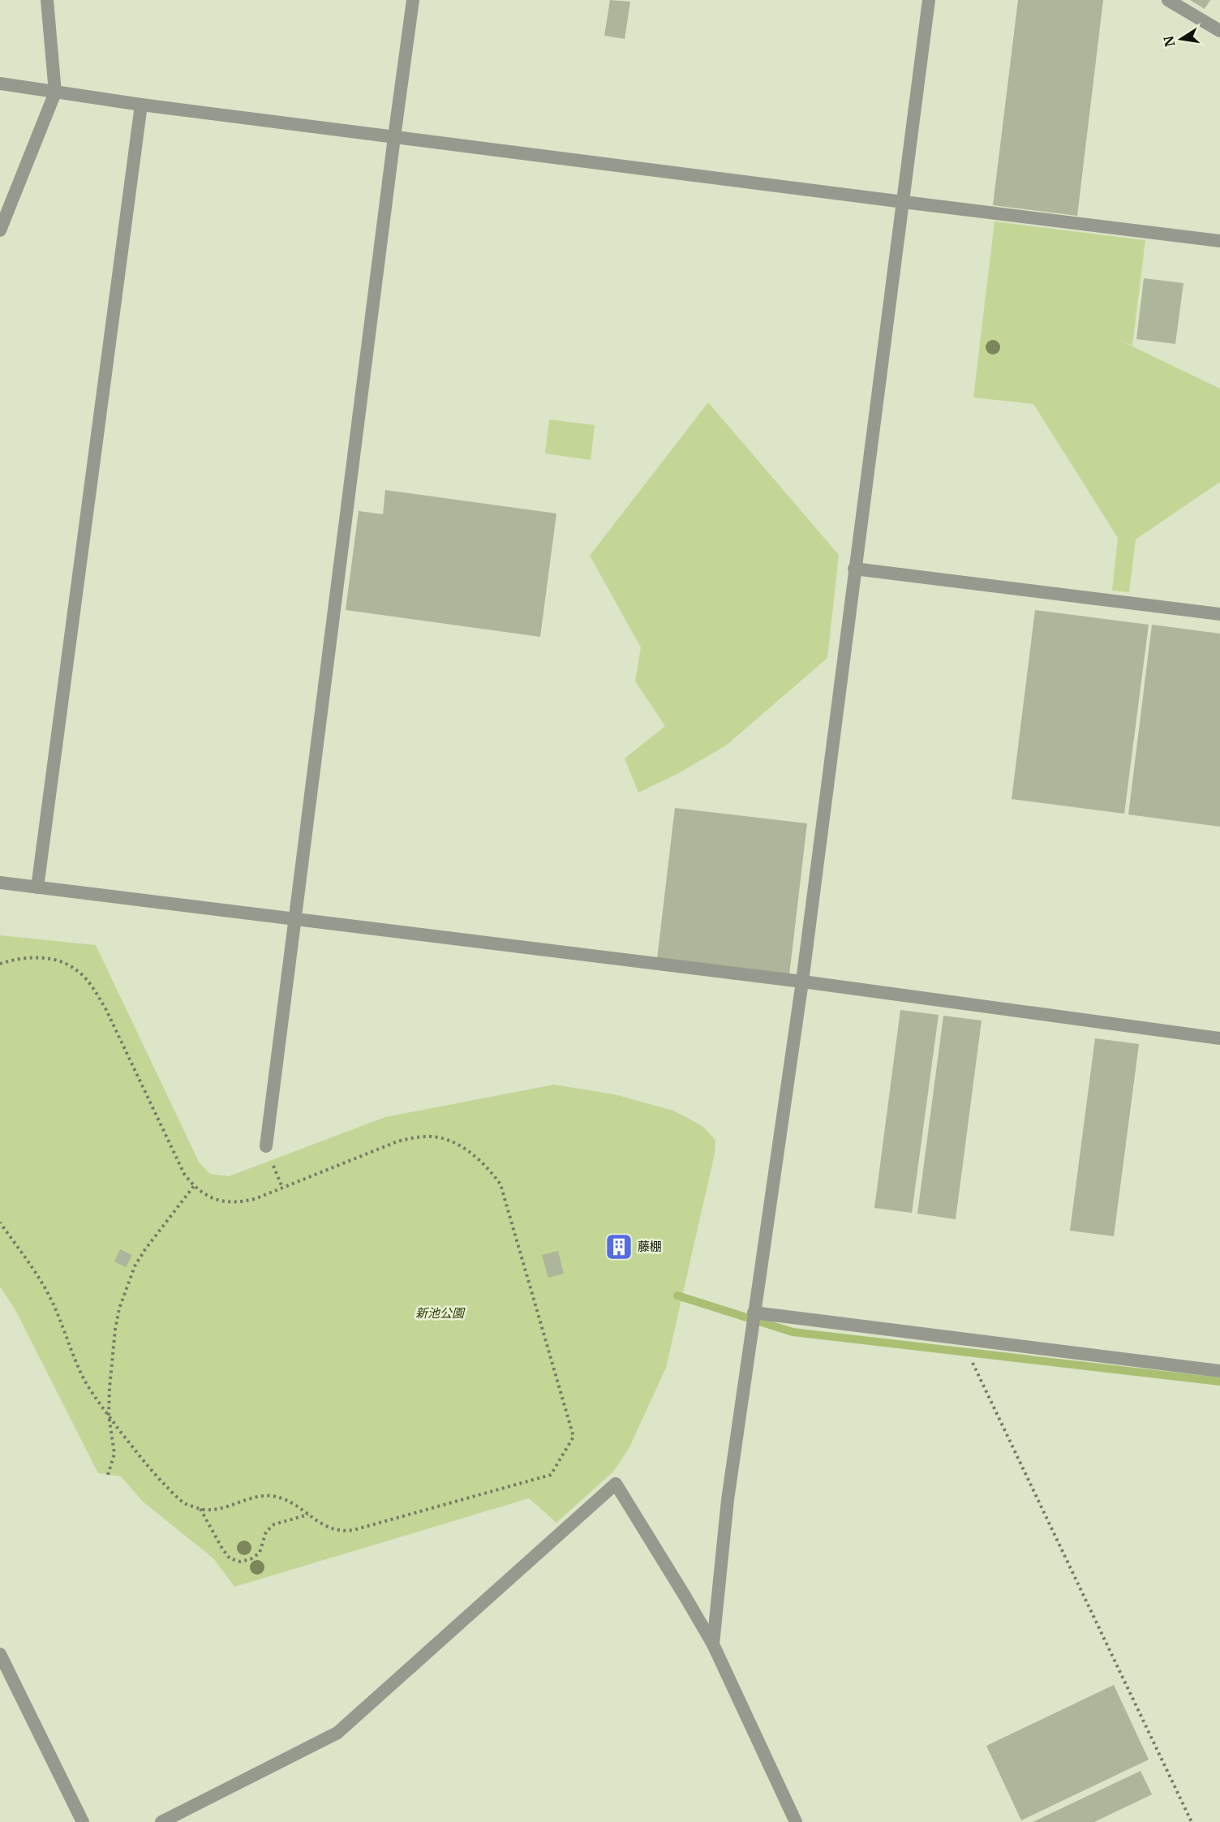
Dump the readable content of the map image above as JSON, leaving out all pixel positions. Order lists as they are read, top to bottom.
{
  "parks": ["新池公園"],
  "places": {
    "building": ["藤棚"]
  },
  "north": "left"
}
